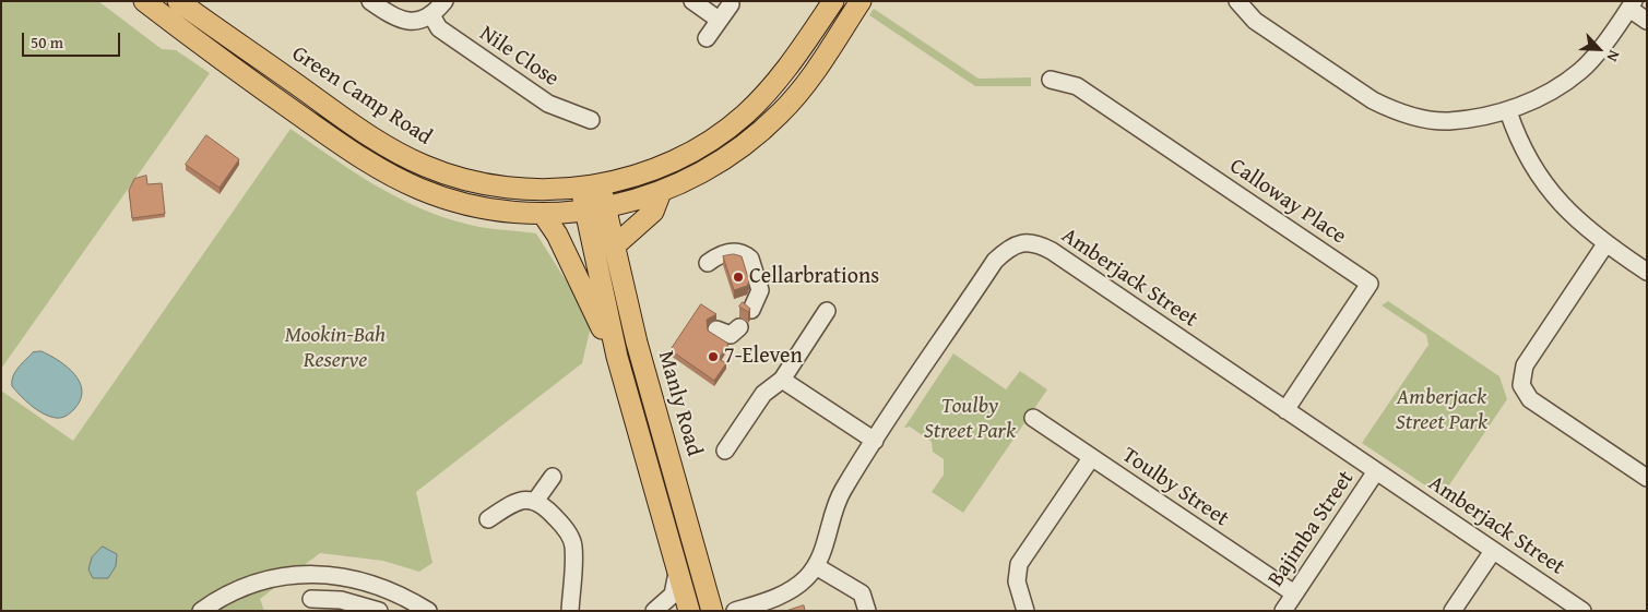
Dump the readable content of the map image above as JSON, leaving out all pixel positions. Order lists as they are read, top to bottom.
{
  "streets": {
    "main road": ["Green Camp Road", "Manly Road"],
    "street": [
      "Nile Close",
      "Calloway Place",
      "Amberjack Street",
      "Toulby Street",
      "Bajimba Street"
    ]
  },
  "crossings": [
    ["Green Camp Road", "Manly Road"],
    ["Calloway Place", "Amberjack Street"],
    ["Amberjack Street", "Bajimba Street"],
    ["Toulby Street", "Bajimba Street"]
  ],
  "parks": ["Mookin-Bah Reserve", "Amberjack Street Park", "Toulby Street Park"],
  "places": ["Cellarbrations", "7-Eleven"],
  "scale_bar": "50 m",
  "north": "bottom right"
}
